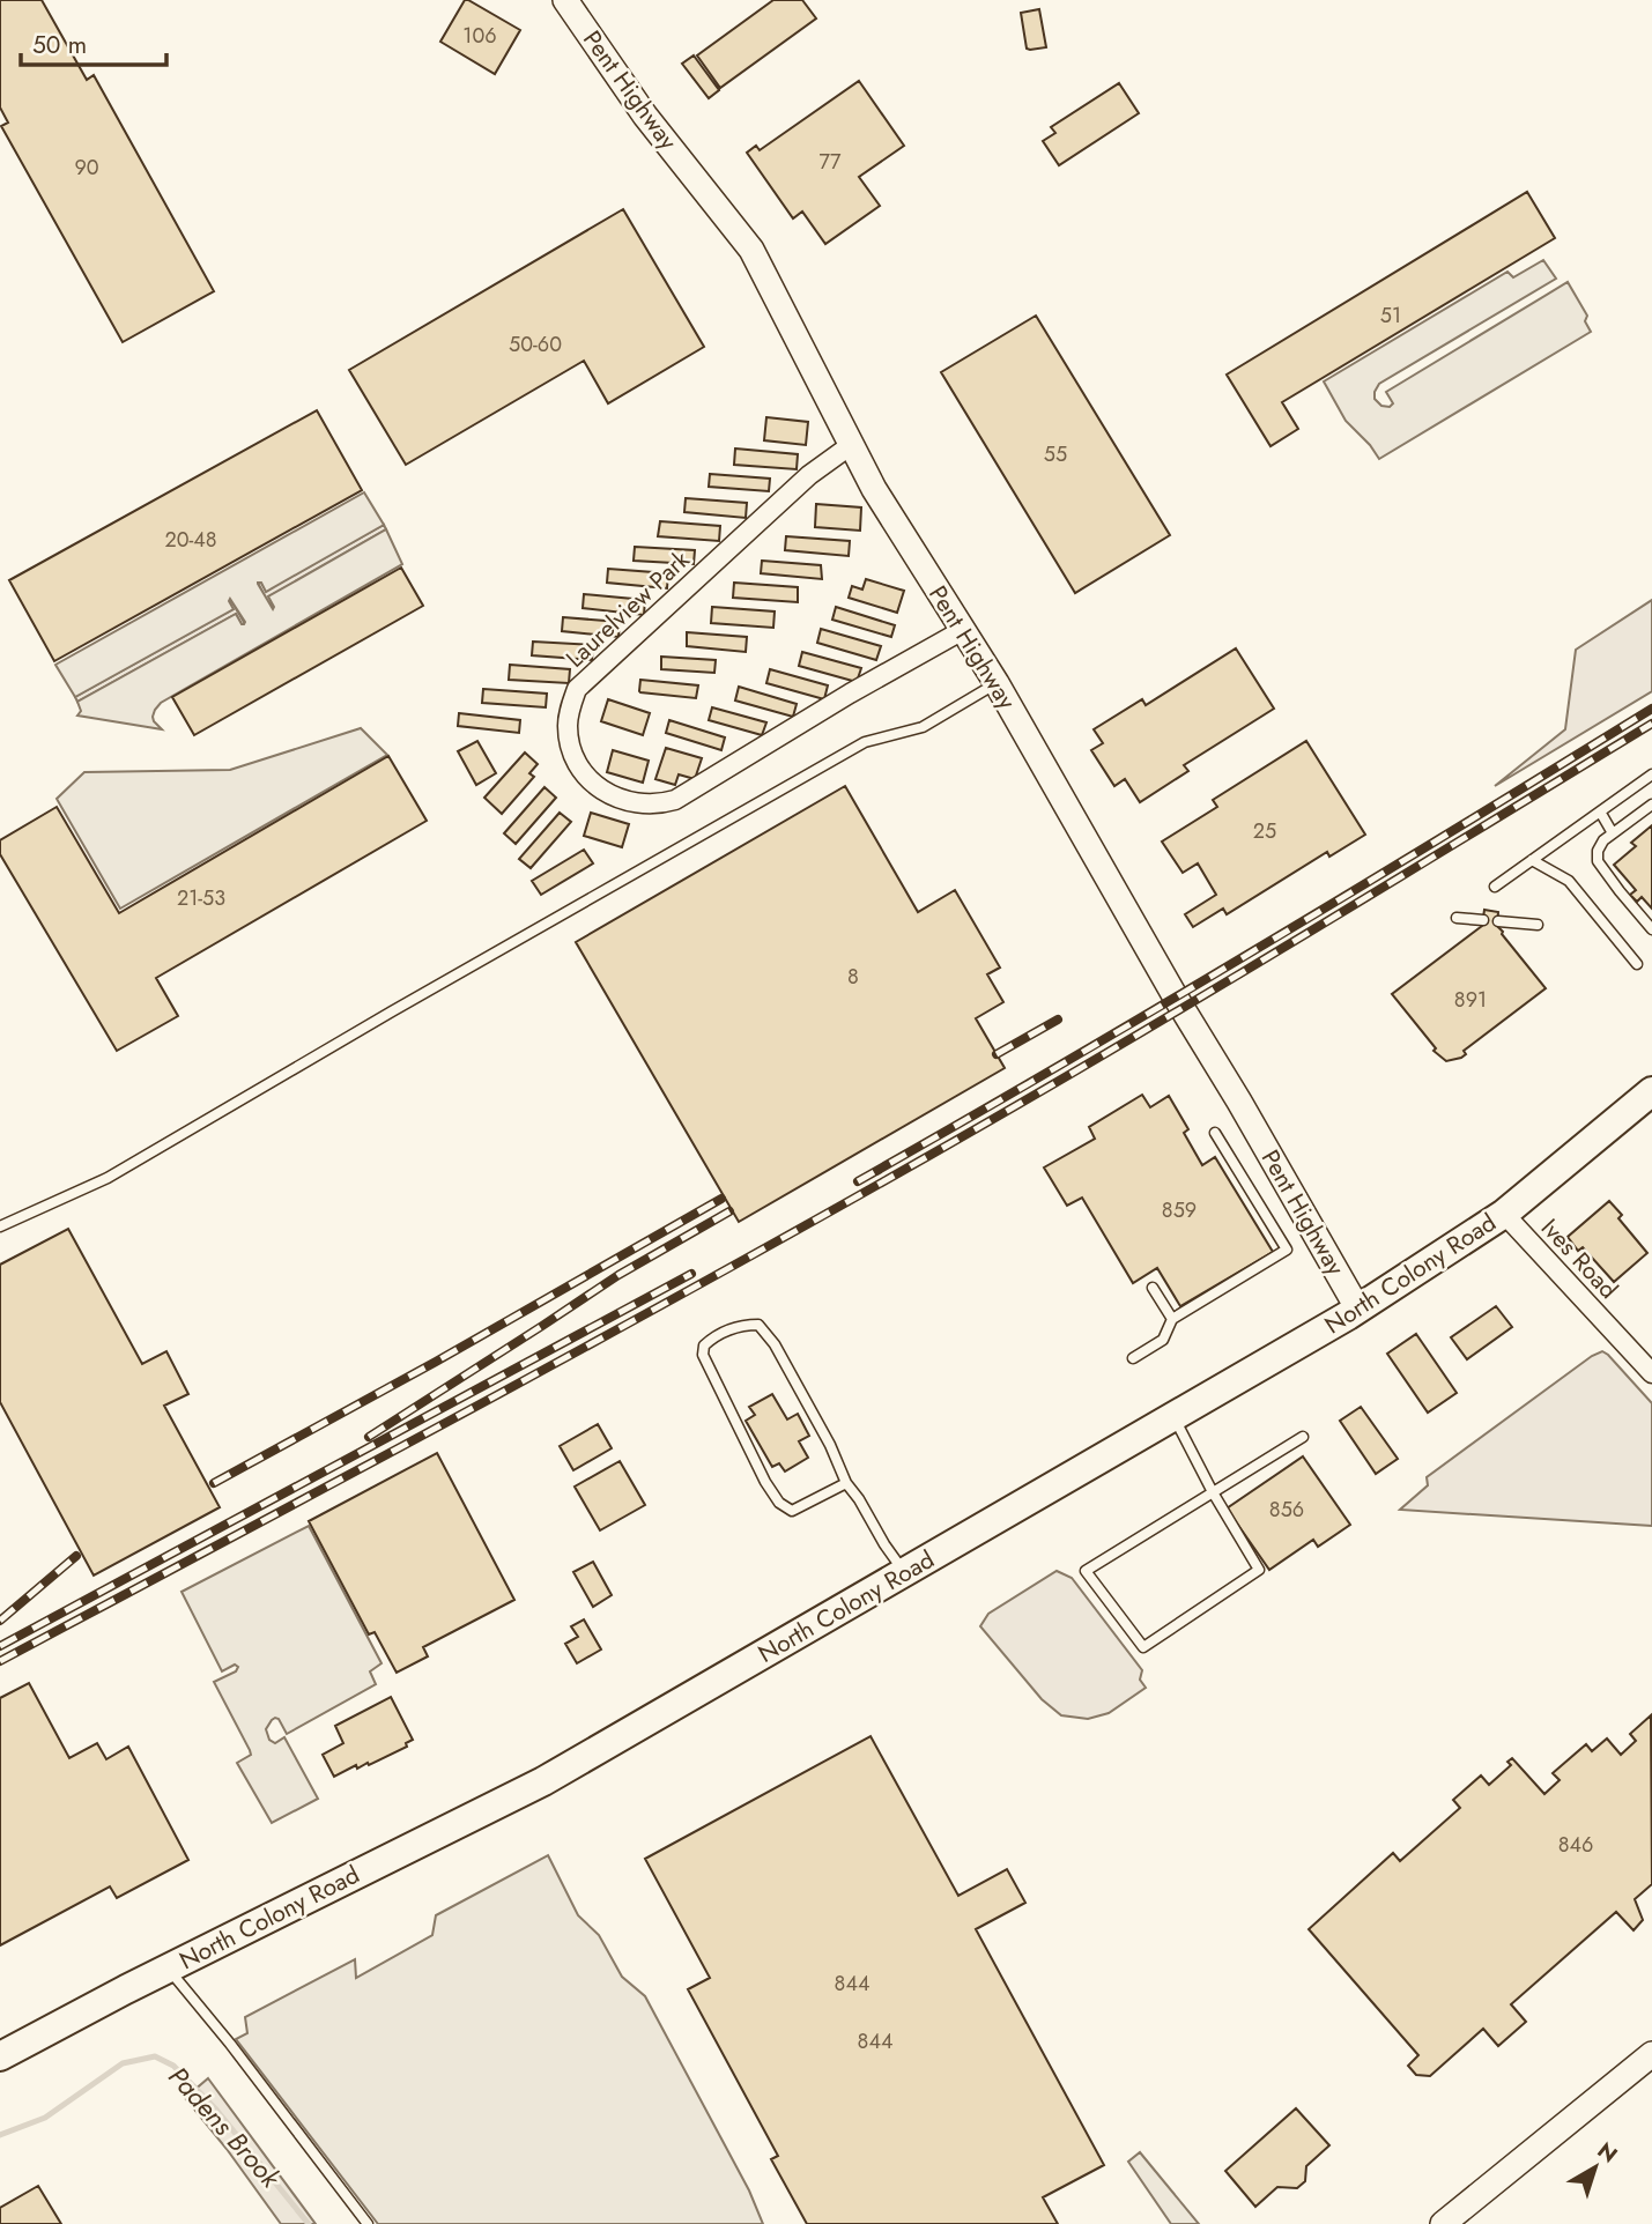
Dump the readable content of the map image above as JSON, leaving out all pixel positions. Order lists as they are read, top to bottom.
{
  "streets": {
    "main road": ["North Colony Road"],
    "street": ["Pent Highway", "Laurelview Park", "Ives Road"]
  },
  "crossings": [
    ["Pent Highway", "Laurelview Park"],
    ["Pent Highway", "North Colony Road"],
    ["Ives Road", "North Colony Road"]
  ],
  "water": ["Padens Brook"],
  "house_numbers": [
    "106",
    "77",
    "90",
    "51",
    "50-60",
    "55",
    "20-48",
    "25",
    "21-53",
    "8",
    "891",
    "859",
    "856",
    "846",
    "844",
    "844"
  ],
  "scale_bar": "50 m",
  "north": "top right"
}
